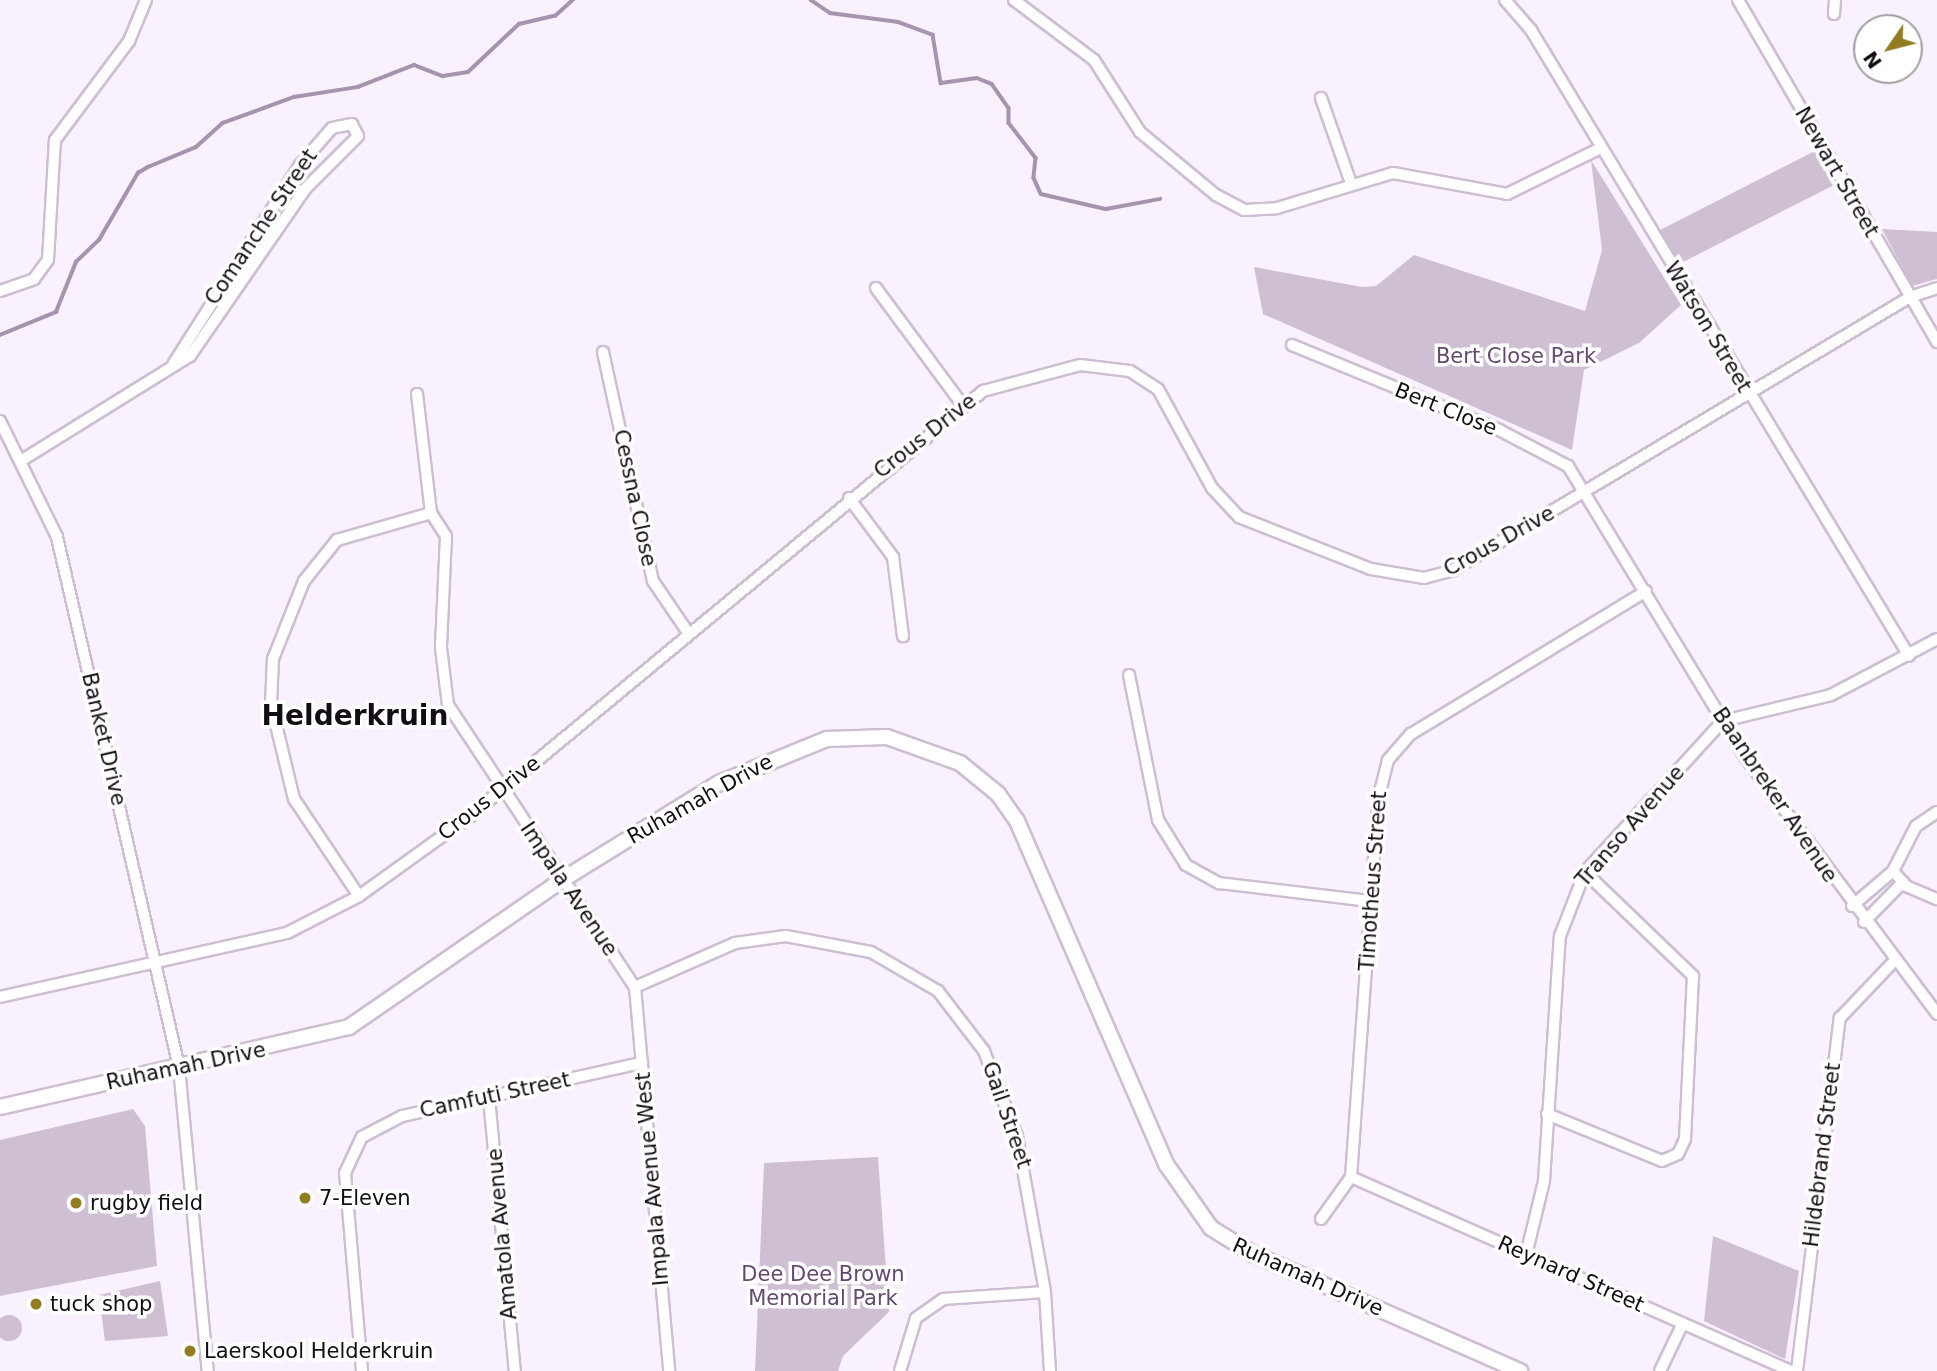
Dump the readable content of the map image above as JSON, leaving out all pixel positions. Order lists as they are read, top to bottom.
{
  "streets": {
    "street": [
      "Newart Street",
      "Comanche Street",
      "Watson Street",
      "Bert Close",
      "Crous Drive",
      "Cessna Close",
      "Banket Drive",
      "Baanbreker Avenue",
      "Ruhamah Drive",
      "Transo Avenue",
      "Timotheus Street",
      "Impala Avenue",
      "Camfuti Street",
      "Gail Street",
      "Hildebrand Street",
      "Impala Avenue West",
      "Amatola Avenue",
      "Reynard Street"
    ]
  },
  "crossings": [
    ["Newart Street", "Crous Drive"],
    ["Comanche Street", "Banket Drive"],
    ["Watson Street", "Crous Drive"],
    ["Bert Close", "Crous Drive"],
    ["Bert Close", "Baanbreker Avenue"],
    ["Crous Drive", "Cessna Close"],
    ["Crous Drive", "Banket Drive"],
    ["Crous Drive", "Baanbreker Avenue"],
    ["Crous Drive", "Impala Avenue"],
    ["Banket Drive", "Ruhamah Drive"],
    ["Baanbreker Avenue", "Transo Avenue"],
    ["Baanbreker Avenue", "Timotheus Street"],
    ["Baanbreker Avenue", "Hildebrand Street"],
    ["Ruhamah Drive", "Impala Avenue"],
    ["Transo Avenue", "Reynard Street"],
    ["Timotheus Street", "Reynard Street"],
    ["Impala Avenue", "Gail Street"],
    ["Impala Avenue", "Impala Avenue West"],
    ["Camfuti Street", "Impala Avenue West"],
    ["Camfuti Street", "Amatola Avenue"],
    ["Gail Street", "Impala Avenue West"]
  ],
  "districts": ["Helderkruin"],
  "parks": ["Bert Close Park", "Dee Dee Brown Memorial Park"],
  "places": [
    "7-Eleven",
    "rugby field",
    "tuck shop",
    "Laerskool Helderkruin"
  ],
  "north": "bottom left"
}
